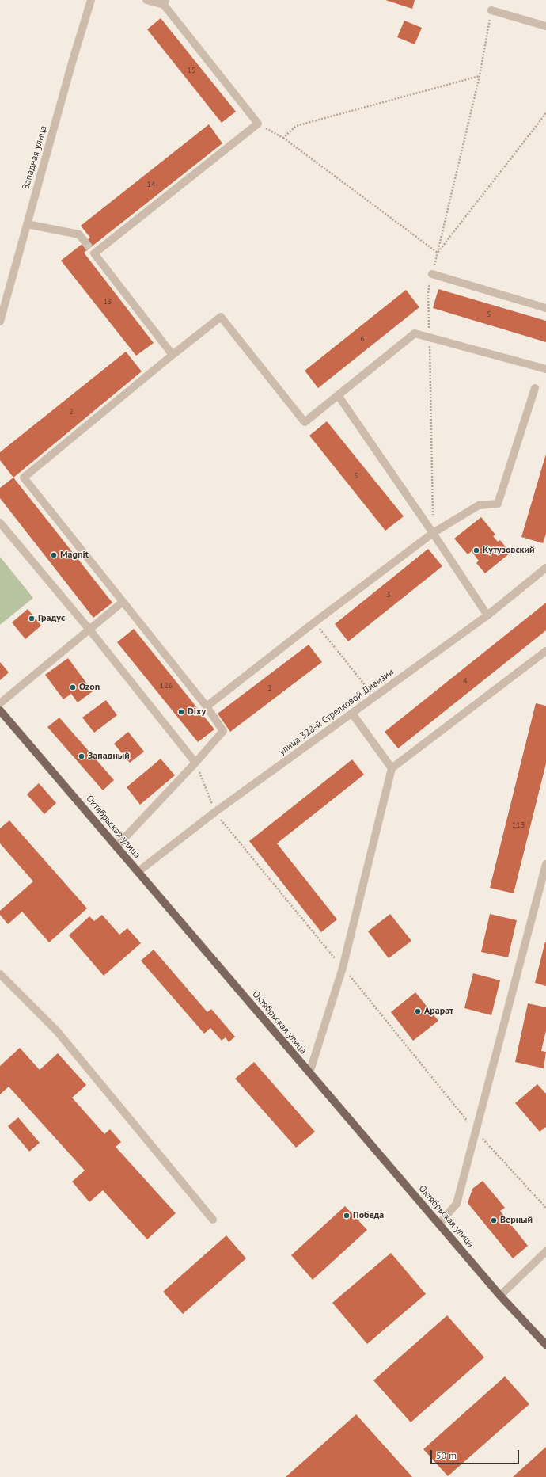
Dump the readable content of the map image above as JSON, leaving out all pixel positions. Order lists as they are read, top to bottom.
{
  "streets": {
    "main road": ["Октябрьская улица"],
    "street": ["Западная улица", "улица 328-й Стрелковой Дивизии"]
  },
  "crossings": [
    ["улица 328-й Стрелковой Дивизии", "Октябрьская улица"]
  ],
  "places": [
    "Кутузовский",
    "Magnit",
    "Градус",
    "Ozon",
    "Dixy",
    "Западный",
    "Арарат",
    "Победа",
    "Верный"
  ],
  "house_numbers": [
    "15",
    "14",
    "13",
    "5",
    "6",
    "2",
    "5",
    "3",
    "4",
    "126",
    "2",
    "113"
  ],
  "scale_bar": "50 m"
}
